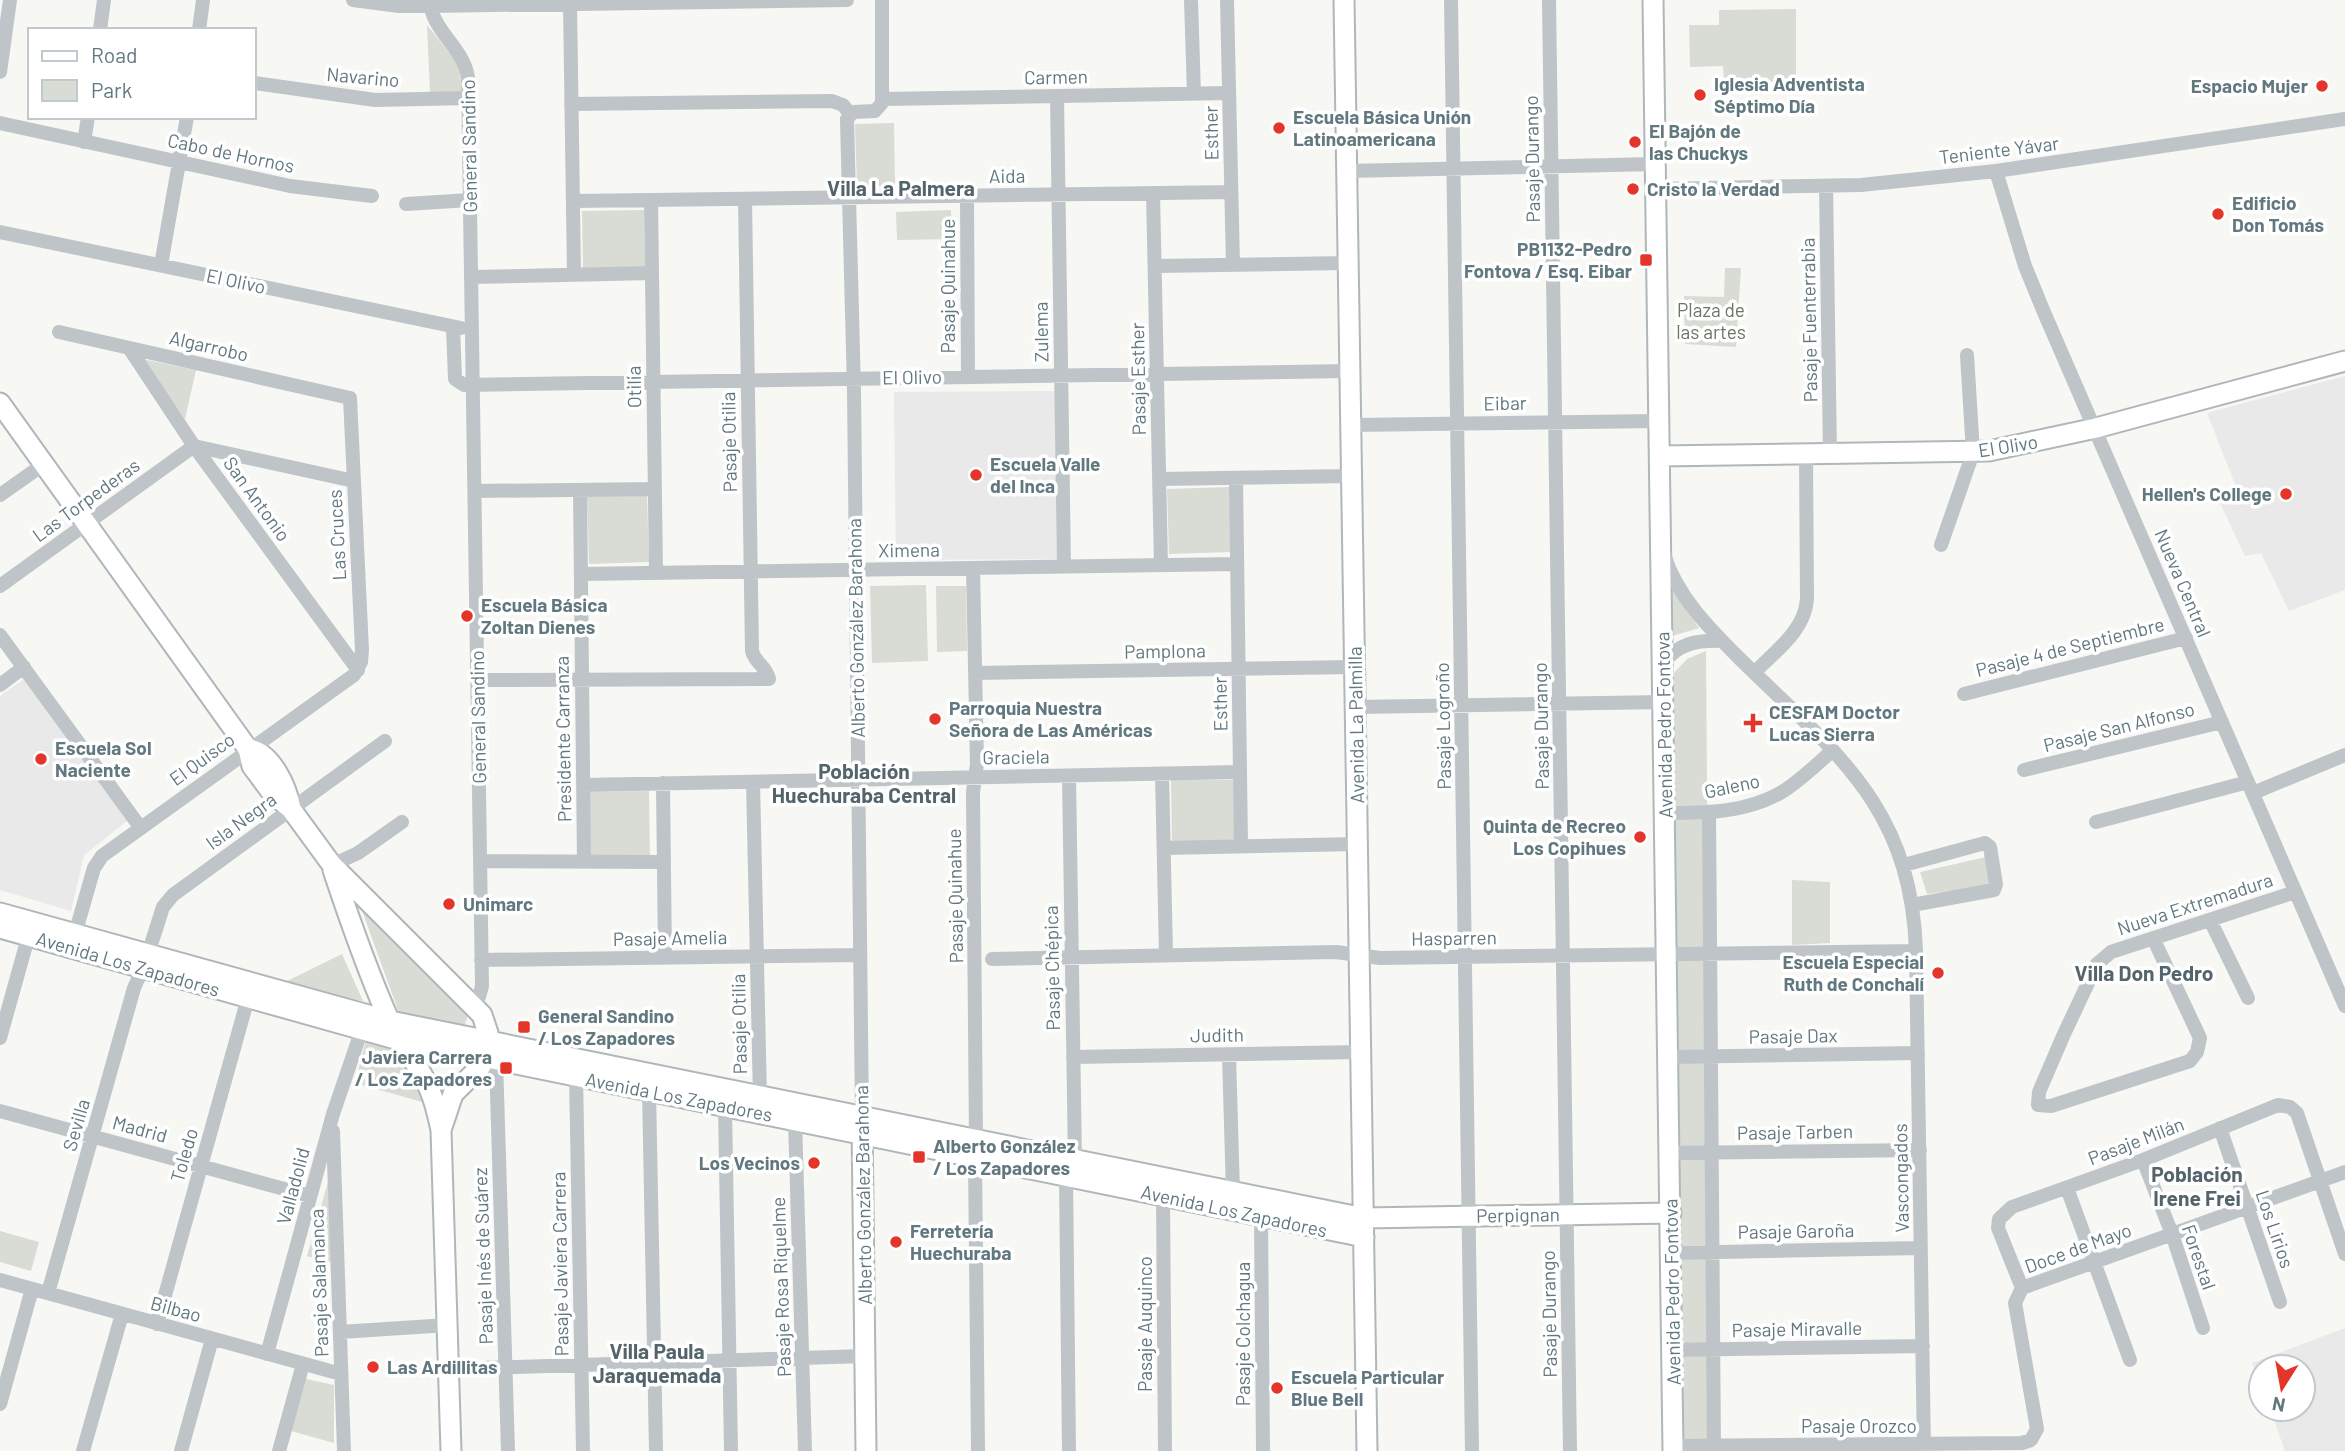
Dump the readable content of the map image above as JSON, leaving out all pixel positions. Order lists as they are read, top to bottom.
{
  "streets": {
    "main road": [
      "General Sandino",
      "El Olivo",
      "Alberto González Barahona",
      "Avenida La Palmilla",
      "Avenida Pedro Fontova",
      "Avenida Los Zapadores",
      "Perpignan"
    ],
    "street": [
      "Navarino",
      "Carmen",
      "Esther",
      "Teniente Yávar",
      "Cabo de Hornos",
      "Pasaje Durango",
      "Aida",
      "Pasaje Quinahue",
      "Pasaje Fuenterrabia",
      "Zulema",
      "Algarrobo",
      "Pasaje Esther",
      "Otilia",
      "Eibar",
      "Pasaje Otilia",
      "San Antonio",
      "Las Torpederas",
      "Las Cruces",
      "Ximena",
      "Nueva Central",
      "Pasaje 4 de Septiembre",
      "Pamplona",
      "Pasaje Logroño",
      "Pasaje San Alfonso",
      "Presidente Carranza",
      "Graciela",
      "El Quisco",
      "Galeno",
      "Isla Negra",
      "Nueva Extremadura",
      "Pasaje Amelia",
      "Hasparren",
      "Pasaje Chépica",
      "Judith",
      "Pasaje Dax",
      "Sevilla",
      "Madrid",
      "Pasaje Tarben",
      "Pasaje Milán",
      "Toledo",
      "Vascongados",
      "Valladolid",
      "Los Lirios",
      "Pasaje Garoña",
      "Doce de Mayo",
      "Pasaje Inés de Suárez",
      "Forestal",
      "Pasaje Javiera Carrera",
      "Pasaje Salamanca",
      "Pasaje Rosa Riquelme",
      "Bilbao",
      "Pasaje Auquinco",
      "Pasaje Miravalle",
      "Pasaje Colchagua",
      "Pasaje Orozco"
    ]
  },
  "crossings": [
    ["Navarino", "General Sandino"],
    ["Carmen", "Esther"],
    ["Carmen", "Zulema"],
    ["Esther", "Aida"],
    ["Esther", "Ximena"],
    ["Esther", "Pamplona"],
    ["Esther", "Graciela"],
    ["General Sandino", "El Olivo"],
    ["General Sandino", "Pasaje Amelia"],
    ["General Sandino", "Avenida Los Zapadores"],
    ["General Sandino", "Pasaje Inés de Suárez"],
    ["Teniente Yávar", "Pasaje Fuenterrabia"],
    ["Teniente Yávar", "Nueva Central"],
    ["Teniente Yávar", "Avenida Pedro Fontova"],
    ["Pasaje Durango", "Eibar"],
    ["Pasaje Durango", "Hasparren"],
    ["Pasaje Durango", "Perpignan"],
    ["Aida", "Pasaje Quinahue"],
    ["Aida", "Zulema"],
    ["Aida", "Pasaje Esther"],
    ["Aida", "Otilia"],
    ["Aida", "Pasaje Otilia"],
    ["Aida", "Alberto González Barahona"],
    ["El Olivo", "Pasaje Quinahue"],
    ["El Olivo", "Pasaje Fuenterrabia"],
    ["El Olivo", "Zulema"],
    ["El Olivo", "Pasaje Esther"],
    ["El Olivo", "Otilia"],
    ["El Olivo", "Pasaje Otilia"],
    ["El Olivo", "Nueva Central"],
    ["El Olivo", "Alberto González Barahona"],
    ["El Olivo", "Avenida La Palmilla"],
    ["El Olivo", "Avenida Pedro Fontova"],
    ["Pasaje Quinahue", "Ximena"],
    ["Pasaje Quinahue", "Pamplona"],
    ["Pasaje Quinahue", "Graciela"],
    ["Pasaje Quinahue", "Avenida Los Zapadores"],
    ["Zulema", "Ximena"],
    ["Algarrobo", "San Antonio"],
    ["Algarrobo", "Las Cruces"],
    ["Pasaje Esther", "Ximena"],
    ["Otilia", "Ximena"],
    ["Eibar", "Avenida La Palmilla"],
    ["Eibar", "Avenida Pedro Fontova"],
    ["Eibar", "Pasaje Logroño"],
    ["Pasaje Otilia", "Ximena"],
    ["Pasaje Otilia", "Presidente Carranza"],
    ["Pasaje Otilia", "Graciela"],
    ["Pasaje Otilia", "Pasaje Amelia"],
    ["Pasaje Otilia", "Avenida Los Zapadores"],
    ["San Antonio", "Las Torpederas"],
    ["San Antonio", "Las Cruces"],
    ["San Antonio", "El Quisco"],
    ["Las Cruces", "El Quisco"],
    ["Ximena", "Alberto González Barahona"],
    ["Ximena", "Presidente Carranza"],
    ["Nueva Central", "Pasaje 4 de Septiembre"],
    ["Nueva Central", "Pasaje San Alfonso"],
    ["Nueva Central", "Nueva Extremadura"],
    ["Alberto González Barahona", "Graciela"],
    ["Alberto González Barahona", "Pasaje Amelia"],
    ["Alberto González Barahona", "Avenida Los Zapadores"],
    ["Pamplona", "Avenida La Palmilla"],
    ["Avenida La Palmilla", "Hasparren"],
    ["Avenida La Palmilla", "Avenida Los Zapadores"],
    ["Avenida La Palmilla", "Judith"],
    ["Avenida La Palmilla", "Perpignan"],
    ["Avenida Pedro Fontova", "Galeno"],
    ["Avenida Pedro Fontova", "Hasparren"],
    ["Avenida Pedro Fontova", "Pasaje Dax"],
    ["Avenida Pedro Fontova", "Pasaje Tarben"],
    ["Avenida Pedro Fontova", "Vascongados"],
    ["Avenida Pedro Fontova", "Perpignan"],
    ["Avenida Pedro Fontova", "Pasaje Garoña"],
    ["Avenida Pedro Fontova", "Pasaje Miravalle"],
    ["Avenida Pedro Fontova", "Pasaje Orozco"],
    ["Pasaje Logroño", "Hasparren"],
    ["Pasaje Logroño", "Perpignan"],
    ["Presidente Carranza", "Graciela"],
    ["Graciela", "Pasaje Chépica"],
    ["El Quisco", "Avenida Los Zapadores"],
    ["Galeno", "Vascongados"],
    ["Isla Negra", "Avenida Los Zapadores"],
    ["Isla Negra", "Sevilla"],
    ["Hasparren", "Pasaje Chépica"],
    ["Hasparren", "Vascongados"],
    ["Avenida Los Zapadores", "Pasaje Chépica"],
    ["Avenida Los Zapadores", "Sevilla"],
    ["Avenida Los Zapadores", "Toledo"],
    ["Avenida Los Zapadores", "Valladolid"],
    ["Avenida Los Zapadores", "Perpignan"],
    ["Avenida Los Zapadores", "Pasaje Inés de Suárez"],
    ["Avenida Los Zapadores", "Pasaje Javiera Carrera"],
    ["Avenida Los Zapadores", "Pasaje Rosa Riquelme"],
    ["Avenida Los Zapadores", "Pasaje Auquinco"],
    ["Avenida Los Zapadores", "Pasaje Colchagua"],
    ["Pasaje Chépica", "Judith"],
    ["Pasaje Dax", "Vascongados"],
    ["Sevilla", "Madrid"],
    ["Sevilla", "Bilbao"],
    ["Madrid", "Toledo"],
    ["Madrid", "Valladolid"],
    ["Pasaje Tarben", "Vascongados"],
    ["Pasaje Milán", "Los Lirios"],
    ["Pasaje Milán", "Doce de Mayo"],
    ["Pasaje Milán", "Forestal"],
    ["Pasaje Milán", "Pasaje Orozco"],
    ["Toledo", "Bilbao"],
    ["Vascongados", "Pasaje Garoña"],
    ["Vascongados", "Pasaje Miravalle"],
    ["Vascongados", "Pasaje Orozco"],
    ["Valladolid", "Pasaje Salamanca"],
    ["Valladolid", "Bilbao"],
    ["Los Lirios", "Doce de Mayo"],
    ["Doce de Mayo", "Forestal"],
    ["Doce de Mayo", "Pasaje Orozco"],
    ["Pasaje Salamanca", "Bilbao"]
  ],
  "districts": [
    "Villa La Palmera",
    "Población Huechuraba Central",
    "Villa Don Pedro",
    "Población Irene Frei",
    "Villa Paula Jaraquemada"
  ],
  "parks": ["Plaza de las artes"],
  "places": {
    "other": [
      "Espacio Mujer",
      "Iglesia Adventista Séptimo Día",
      "Escuela Básica Unión Latinoamericana",
      "El Bajón de las Chuckys",
      "Cristo la Verdad",
      "Edificio Don Tomás",
      "Escuela Valle del Inca",
      "Hellen's College",
      "Escuela Básica Zoltan Dienes",
      "Parroquia Nuestra Señora de Las Américas",
      "Escuela Sol Naciente",
      "Quinta de Recreo Los Copihues",
      "Unimarc",
      "Escuela Especial Ruth de Conchalí",
      "Los Vecinos",
      "Ferretería Huechuraba",
      "Las Ardillitas",
      "Escuela Particular Blue Bell"
    ],
    "transit": [
      "PB1132-Pedro Fontova / Esq. Eibar",
      "General Sandino / Los Zapadores",
      "Javiera Carrera / Los Zapadores",
      "Alberto González / Los Zapadores"
    ],
    "health": ["CESFAM Doctor Lucas Sierra"]
  },
  "legend": ["Road", "Park"],
  "north": "bottom"
}
